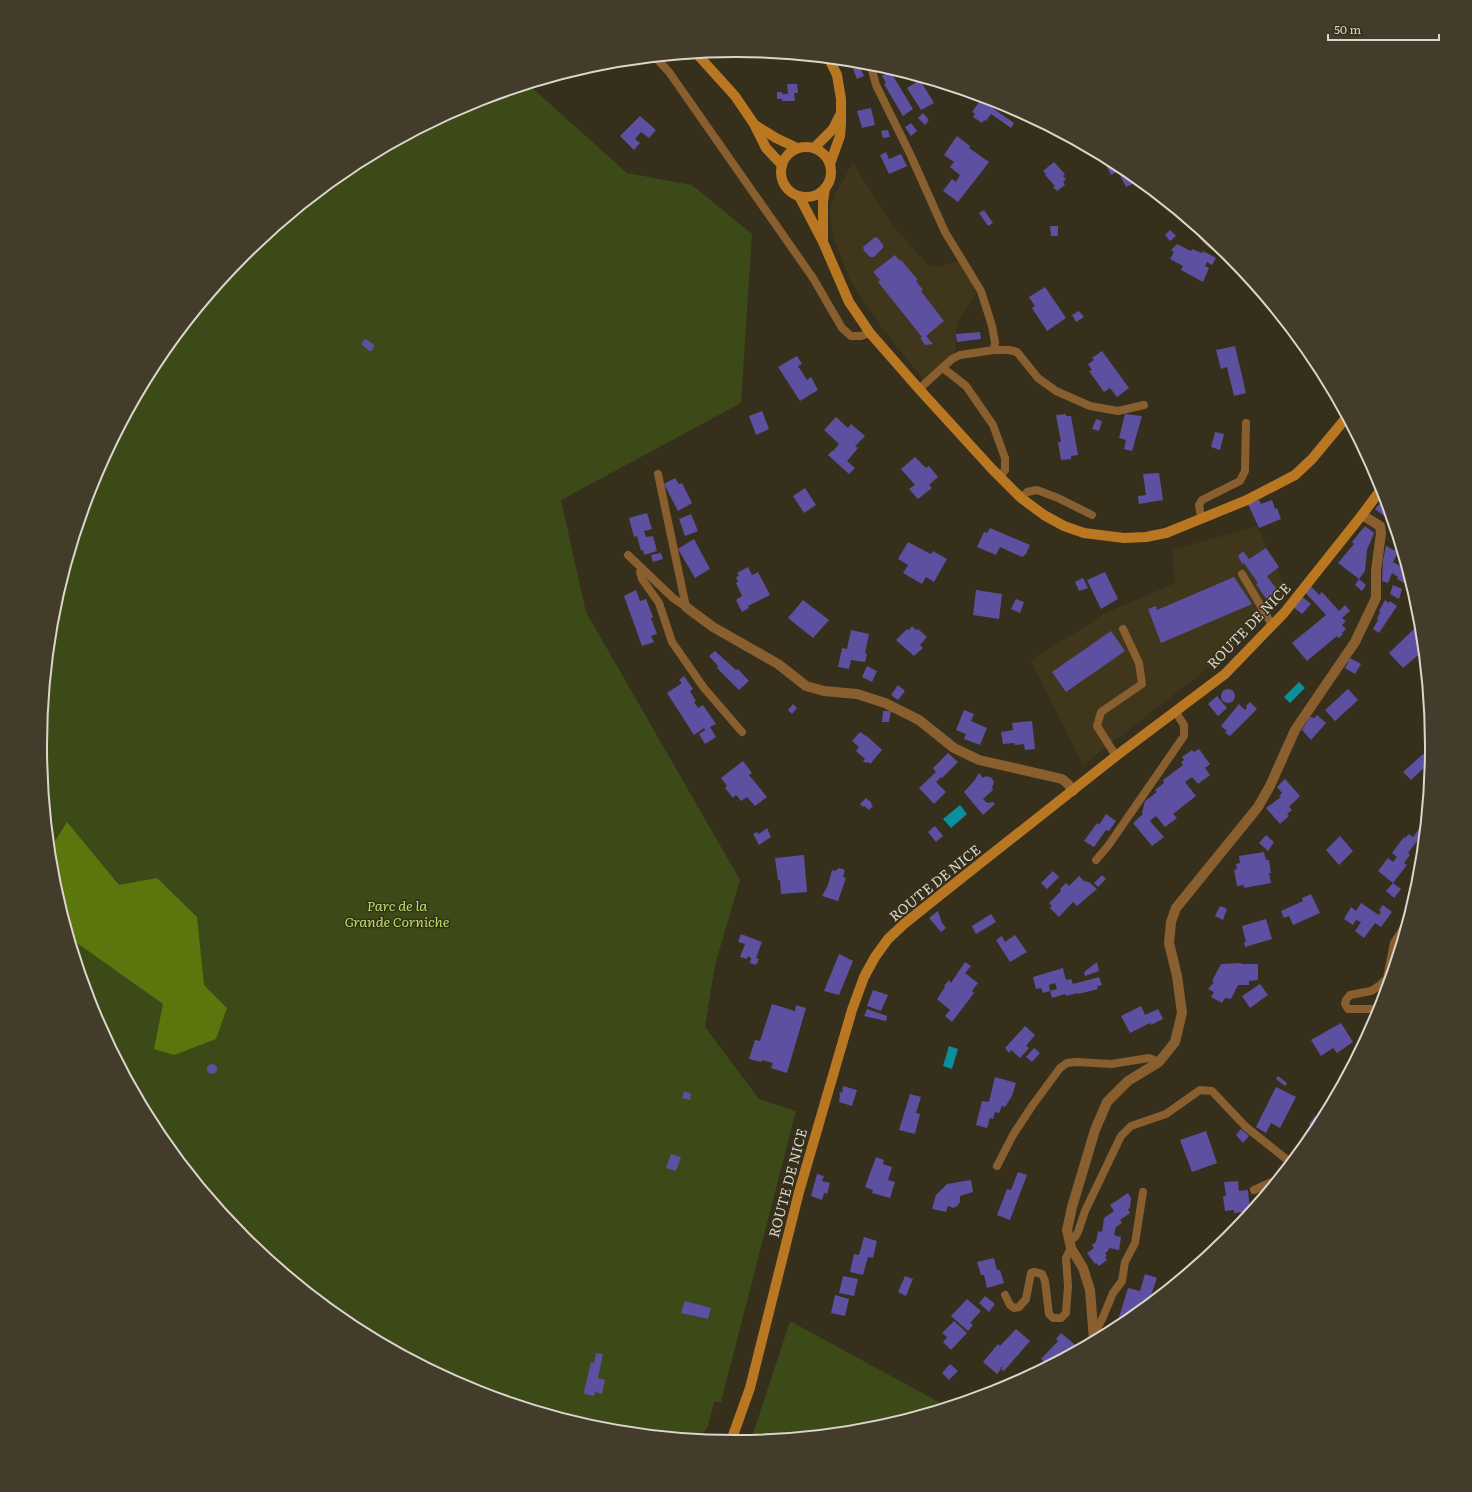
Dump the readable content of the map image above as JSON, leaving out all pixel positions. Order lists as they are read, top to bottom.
{
  "streets": {
    "main road": ["ROUTE DE NICE"]
  },
  "parks": ["Parc de la Grande Corniche"],
  "scale_bar": "50 m"
}
